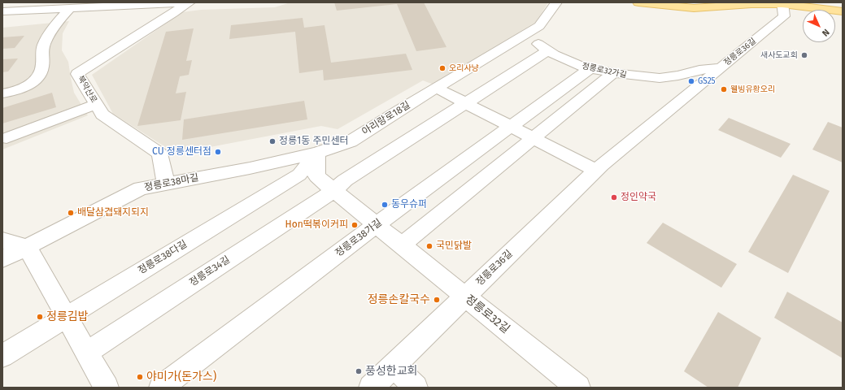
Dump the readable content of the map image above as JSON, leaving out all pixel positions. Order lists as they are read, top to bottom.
{
  "streets": {
    "street": [
      "정릉로36길",
      "정릉로32가길",
      "북악산로",
      "아리랑로18길",
      "정릉로38마길",
      "정릉로38가길",
      "정릉로38다길",
      "정릉로34길",
      "정릉로32길"
    ]
  },
  "crossings": [
    ["정릉로36길", "정릉로32가길"],
    ["정릉로36길", "정릉로32길"],
    ["정릉로32가길", "정릉로38가길"],
    ["북악산로", "정릉로38마길"],
    ["아리랑로18길", "정릉로38마길"],
    ["아리랑로18길", "정릉로38다길"],
    ["아리랑로18길", "정릉로32길"],
    ["정릉로38마길", "정릉로38다길"],
    ["정릉로38마길", "정릉로32길"],
    ["정릉로38가길", "정릉로32길"],
    ["정릉로38다길", "정릉로32길"],
    ["정릉로34길", "정릉로32길"]
  ],
  "places": [
    "새사도교회",
    "오리사냥",
    "GS25",
    "웰빙유황오리",
    "정릉1동 주민센터",
    "CU 정릉센터점",
    "정인약국",
    "동우슈퍼",
    "배달삼겹돼지되지",
    "Hon떡볶이커피",
    "국민닭발",
    "정릉손칼국수",
    "정릉김밥",
    "풍성한교회",
    "야미가(돈가스)"
  ],
  "north": "bottom right"
}
